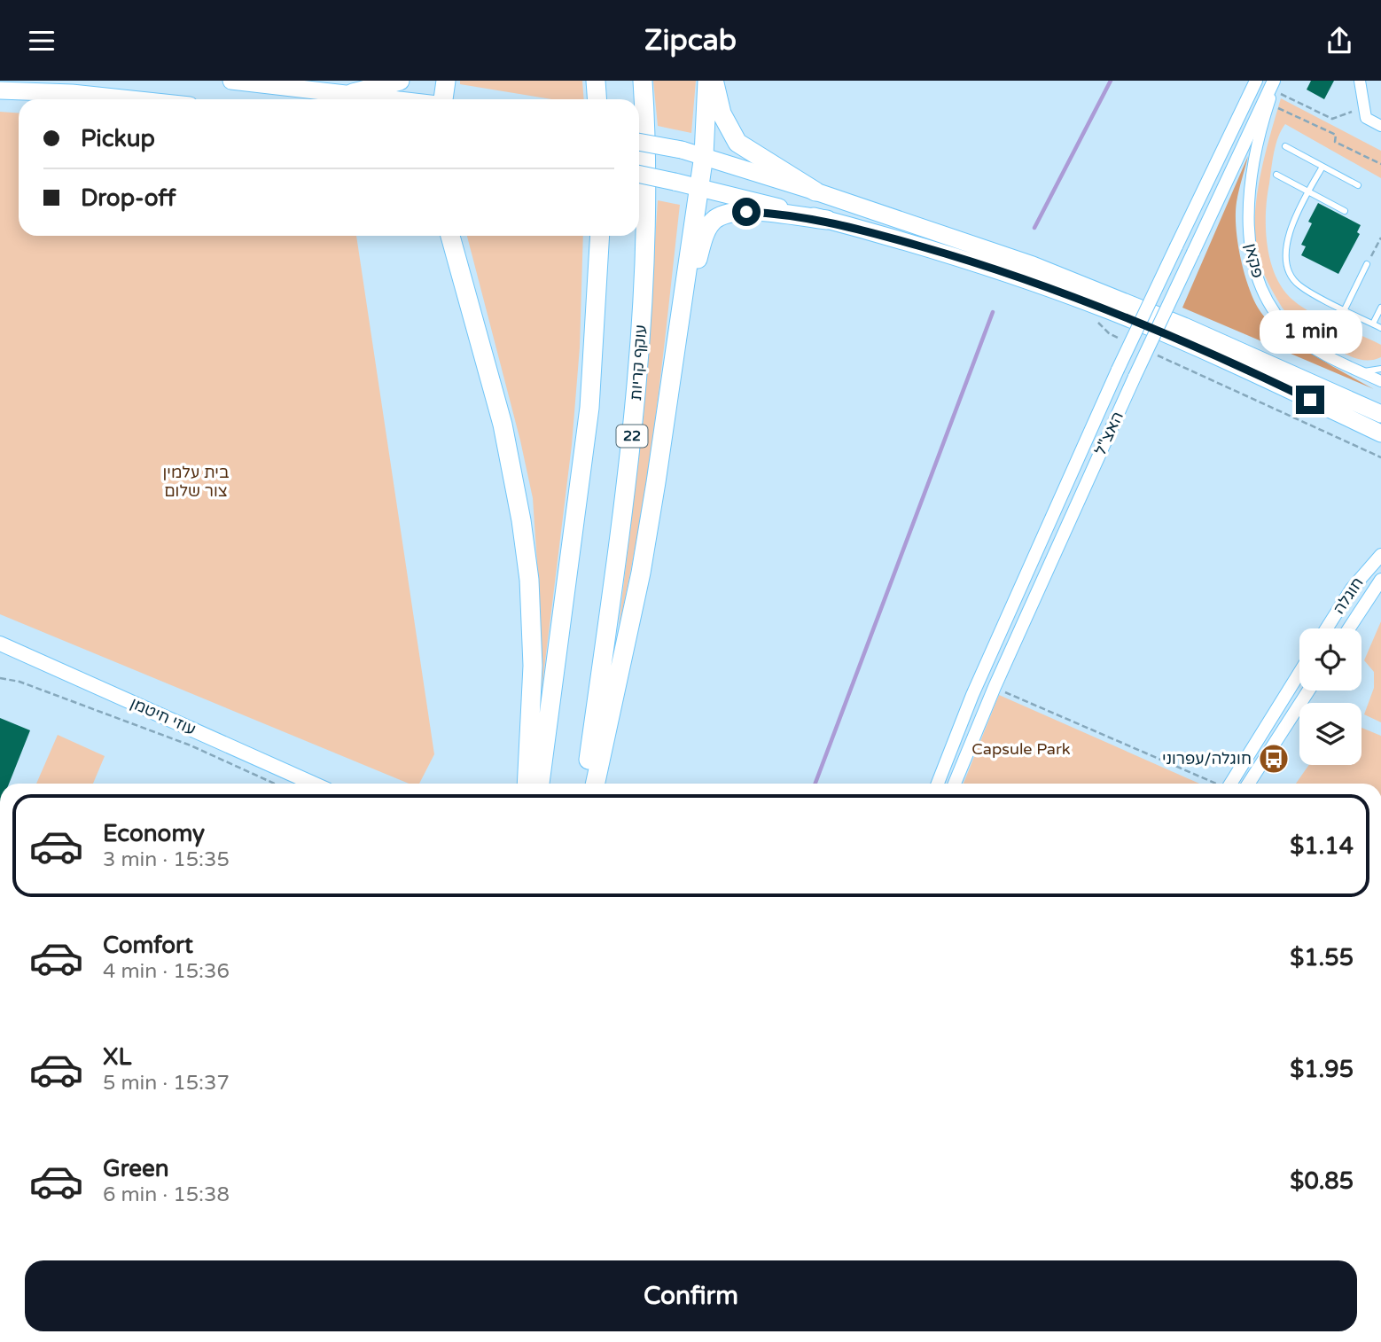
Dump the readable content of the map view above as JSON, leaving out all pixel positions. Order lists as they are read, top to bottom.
{
  "streets": {
    "highway": ["עוקף קריות", "22"],
    "main road": ["עוזי חיטמן"],
    "street": ["פקאן", "האצ\"ל", "חוגלה"]
  },
  "crossings": [
    ["פקאן", "האצ\"ל"]
  ],
  "parks": ["בית עלמין צור שלום", "Capsule Park"],
  "places": {
    "bus stop": ["חוגלה/עפרוני"]
  },
  "page": {
    "header": "Zipcab",
    "banner": ["Pickup", "Drop-off"],
    "bubble": "1 min",
    "list": [
      {
        "name": "Economy",
        "note": "3 min · 15:35",
        "value": "$1.14"
      },
      {
        "name": "Comfort",
        "note": "4 min · 15:36",
        "value": "$1.55"
      },
      {
        "name": "XL",
        "note": "5 min · 15:37",
        "value": "$1.95"
      },
      {
        "name": "Green",
        "note": "6 min · 15:38",
        "value": "$0.85"
      }
    ],
    "buttons": "Confirm"
  }
}
